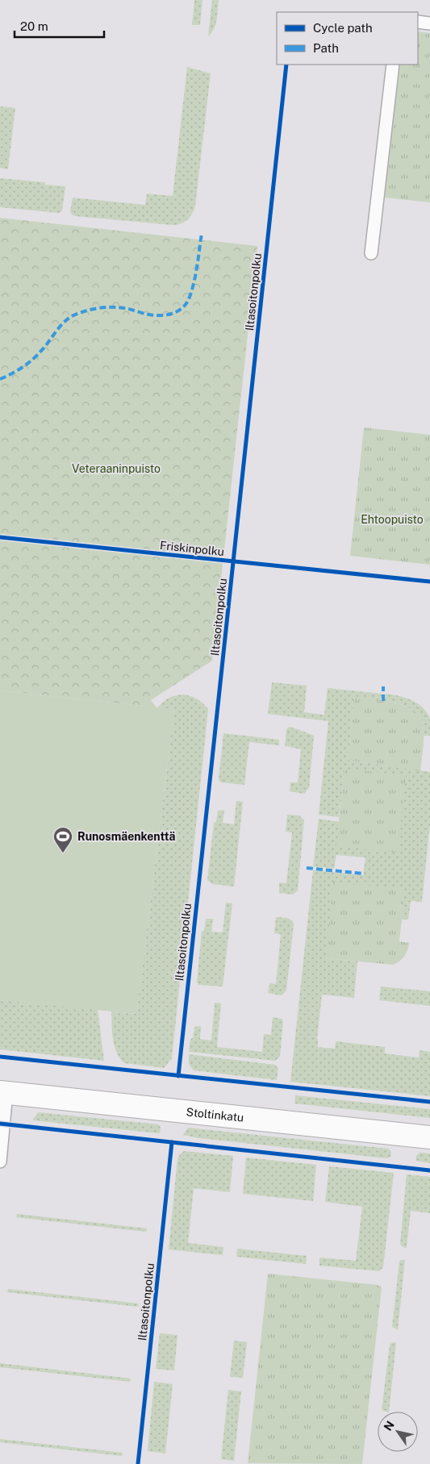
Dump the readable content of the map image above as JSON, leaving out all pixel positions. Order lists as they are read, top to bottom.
{
  "streets": {
    "street": ["Stoltinkatu"],
    "cycle path": ["Iltasoitonpolku", "Friskinpolku"]
  },
  "parks": ["Veteraaninpuisto", "Ehtoopuisto"],
  "places": {
    "sports": ["Runosmäenkenttä"]
  },
  "legend": ["Cycle path", "Path"],
  "scale_bar": "20 m",
  "north": "top left"
}
